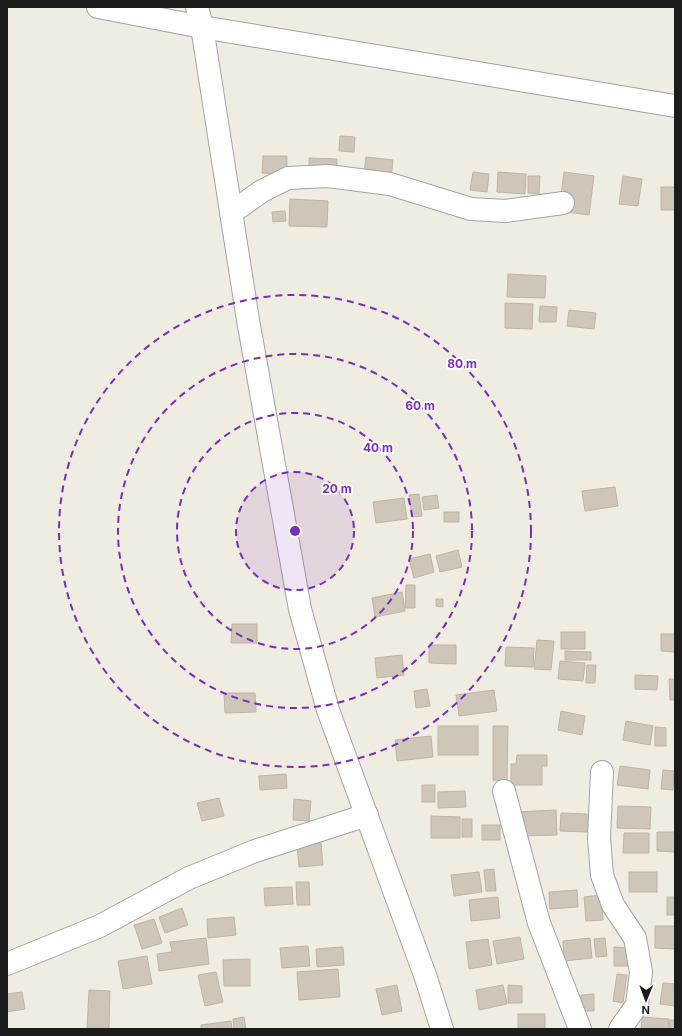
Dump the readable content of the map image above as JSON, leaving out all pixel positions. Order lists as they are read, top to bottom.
{
  "north": "bottom",
  "rings": [
    "80 m",
    "60 m",
    "40 m",
    "20 m"
  ]
}
